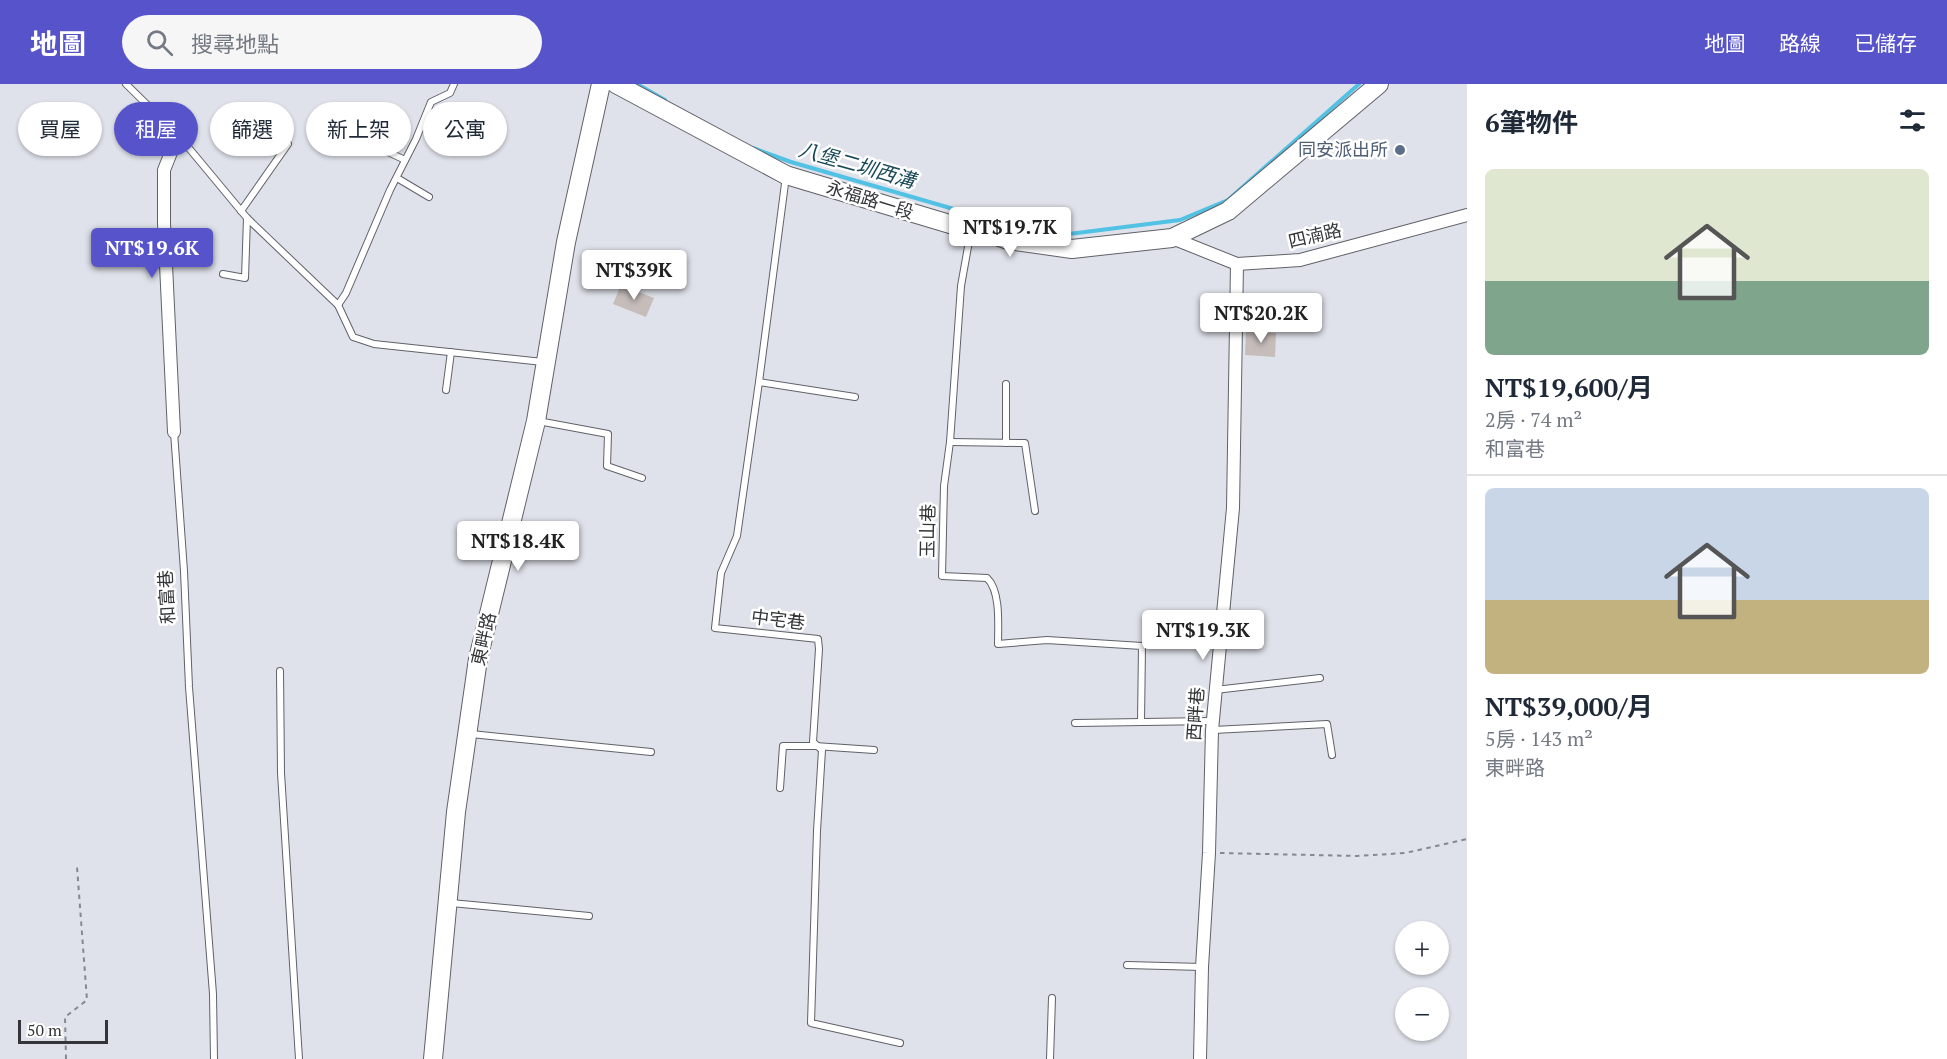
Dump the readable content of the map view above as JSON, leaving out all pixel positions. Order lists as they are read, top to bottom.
{
  "streets": {
    "street": [
      "永福路一段",
      "四湳路",
      "和富巷",
      "東畔路",
      "西畔巷"
    ],
    "lane": ["玉山巷", "中宅巷"]
  },
  "crossings": [
    ["永福路一段", "四湳路"],
    ["永福路一段", "玉山巷"],
    ["永福路一段", "中宅巷"],
    ["四湳路", "西畔巷"]
  ],
  "water": ["八堡二圳西溝"],
  "places": ["同安派出所"],
  "scale_bar": "50 m",
  "page": {
    "header": "地圖",
    "search": "搜尋地點",
    "nav": ["地圖", "路線", "已儲存"],
    "heading": "6筆物件",
    "chip": [
      "買屋",
      "租屋",
      "篩選",
      "新上架",
      "公寓"
    ],
    "list": [
      {
        "name": "NT$19,600/月",
        "note": "2房 · 74 m² · 和富巷"
      },
      {
        "name": "NT$39,000/月",
        "note": "5房 · 143 m² · 東畔路"
      }
    ],
    "price": [
      "NT$19.7K",
      "NT$19.6K",
      "NT$39K",
      "NT$20.2K",
      "NT$18.4K",
      "NT$19.3K"
    ],
    "map_buttons": ["+", "−"],
    "scale": "50 m"
  }
}
